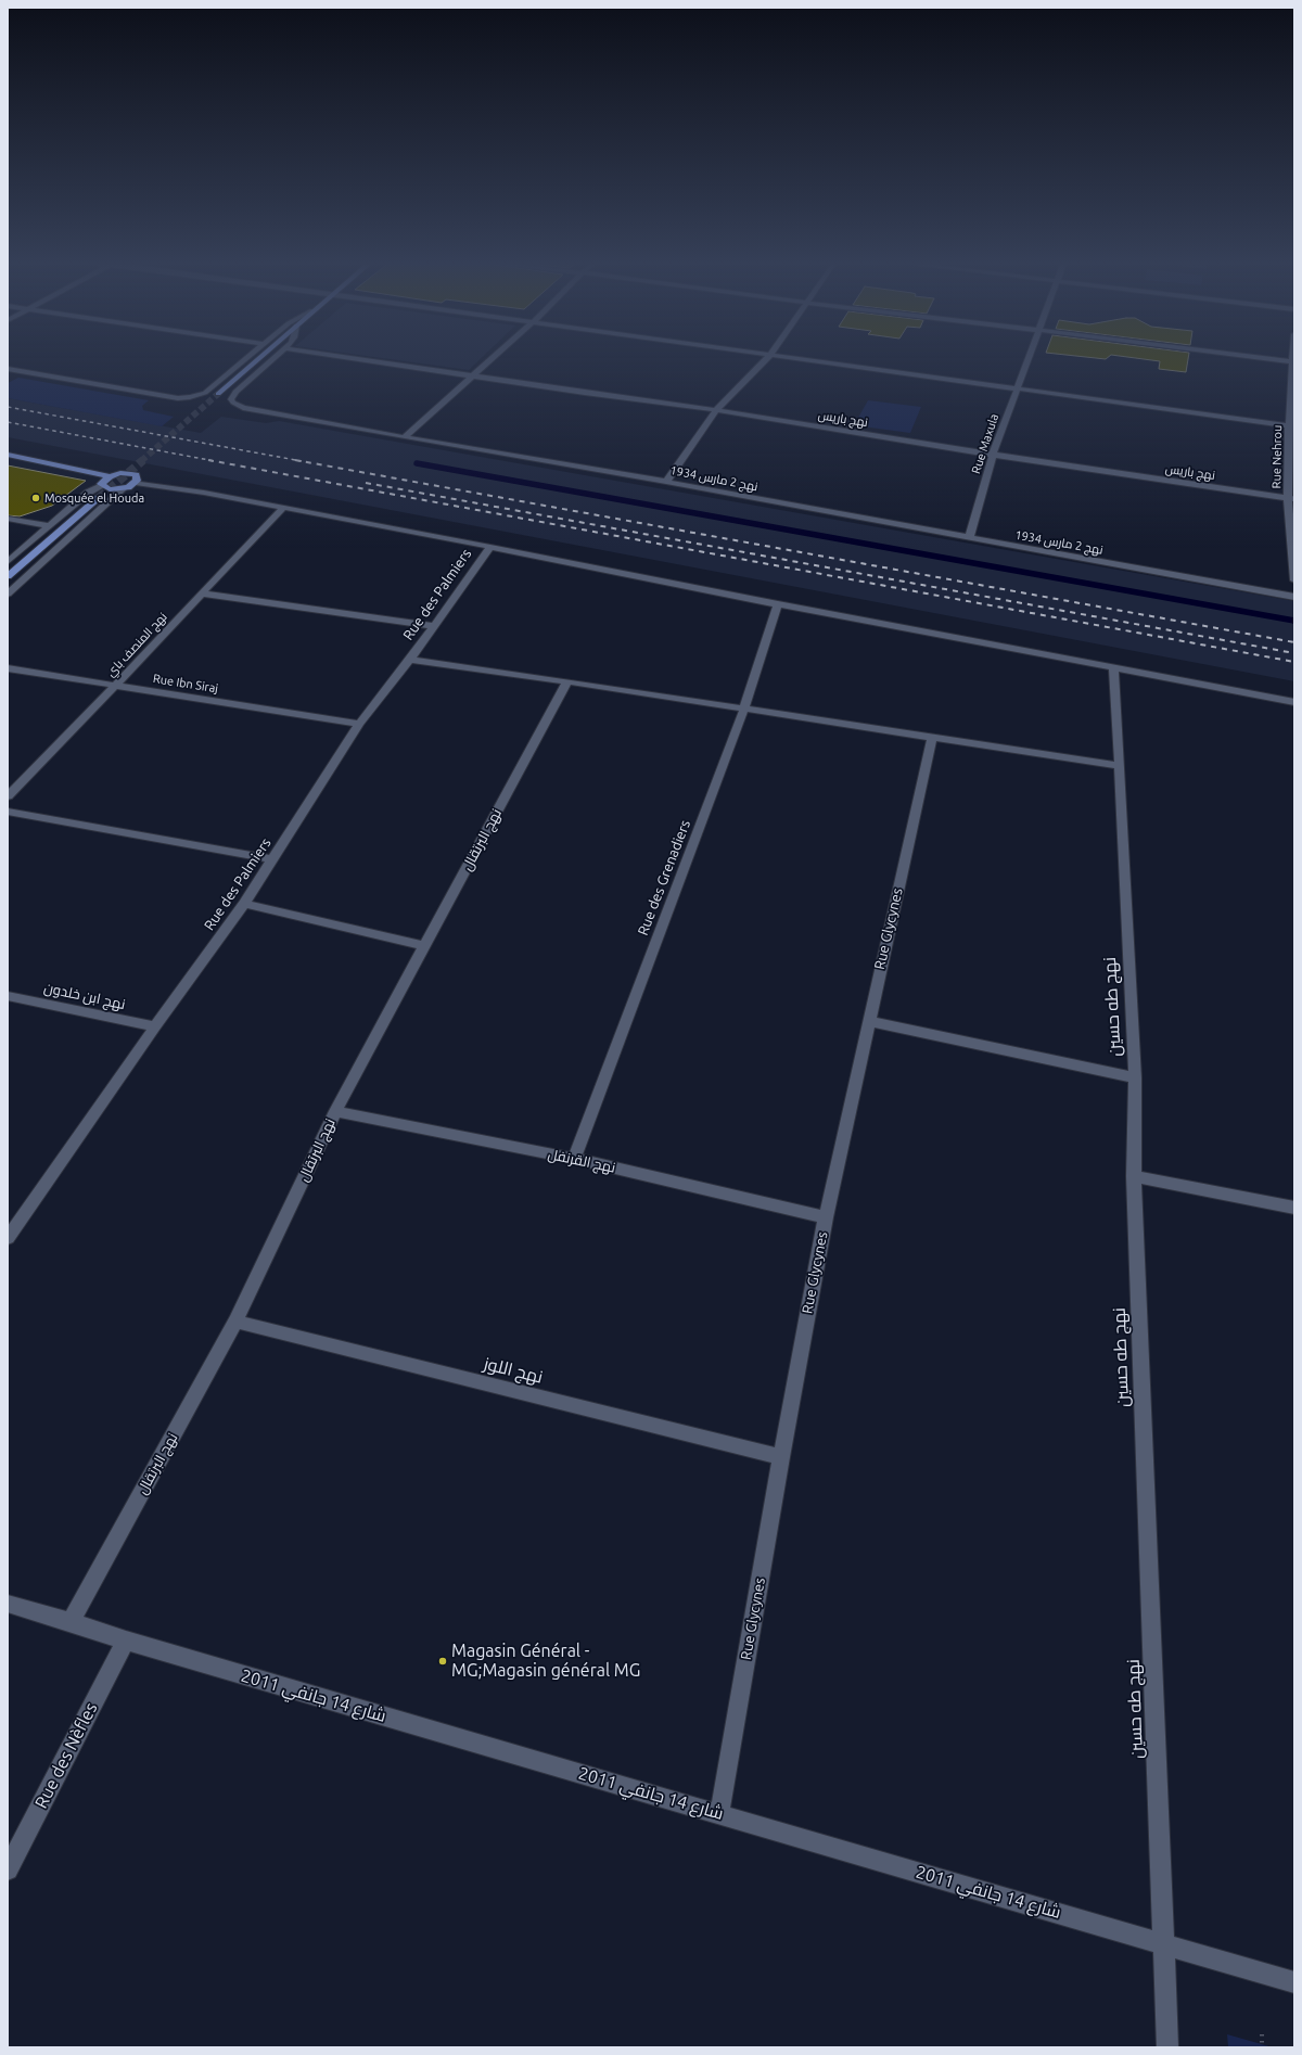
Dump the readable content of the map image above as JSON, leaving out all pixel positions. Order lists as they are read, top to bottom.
{
  "streets": {
    "street": [
      "نهج باريس",
      "Rue Maxula",
      "Rue Nehrou",
      "نهج 2 مارس 1934",
      "Rue des Palmiers",
      "نهج المنصف باي",
      "Rue Ibn Siraj",
      "نهج البرتقال",
      "Rue des Grenadiers",
      "Rue Glycynes",
      "نهج ابن خلدون",
      "نهج طه حسين",
      "نهج القرنفل",
      "نهج اللوز",
      "شارع 14 جانفي 2011",
      "Rue des Nèfles"
    ]
  },
  "crossings": [
    ["نهج باريس", "Rue Maxula"],
    ["نهج باريس", "Rue Nehrou"],
    ["Rue Maxula", "نهج 2 مارس 1934"],
    ["Rue des Palmiers", "Rue Ibn Siraj"],
    ["Rue des Palmiers", "نهج ابن خلدون"],
    ["نهج المنصف باي", "Rue Ibn Siraj"],
    ["نهج البرتقال", "نهج القرنفل"],
    ["نهج البرتقال", "نهج اللوز"],
    ["نهج البرتقال", "شارع 14 جانفي 2011"],
    ["Rue des Grenadiers", "نهج القرنفل"],
    ["Rue Glycynes", "نهج القرنفل"],
    ["Rue Glycynes", "نهج اللوز"],
    ["Rue Glycynes", "شارع 14 جانفي 2011"],
    ["نهج طه حسين", "شارع 14 جانفي 2011"],
    ["شارع 14 جانفي 2011", "Rue des Nèfles"]
  ],
  "places": ["Mosquée el Houda", "Magasin Général - MG;Magasin général MG"]
}
